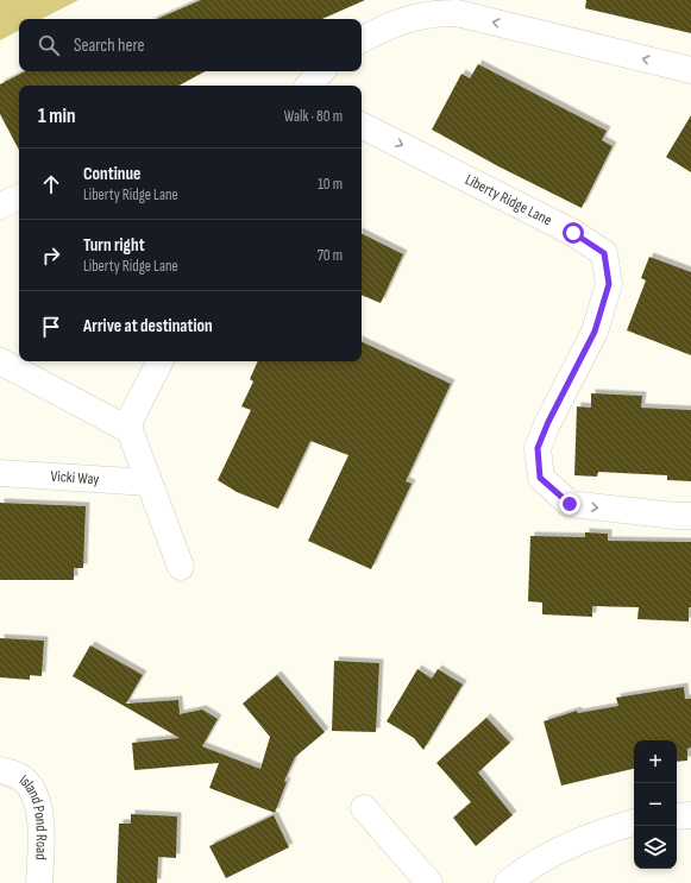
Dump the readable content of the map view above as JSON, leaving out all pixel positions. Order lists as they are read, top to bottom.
{
  "streets": {
    "street": ["Liberty Ridge Lane", "Vicki Way", "Island Pond Road"]
  },
  "page": {
    "search": "Search here",
    "heading": ["1 min", "Walk · 80 m"],
    "list": [
      ["Continue", "Liberty Ridge Lane", "10 m"],
      ["Turn right", "Liberty Ridge Lane", "70 m"],
      "Arrive at destination"
    ],
    "map_buttons": ["+", "−"]
  }
}
